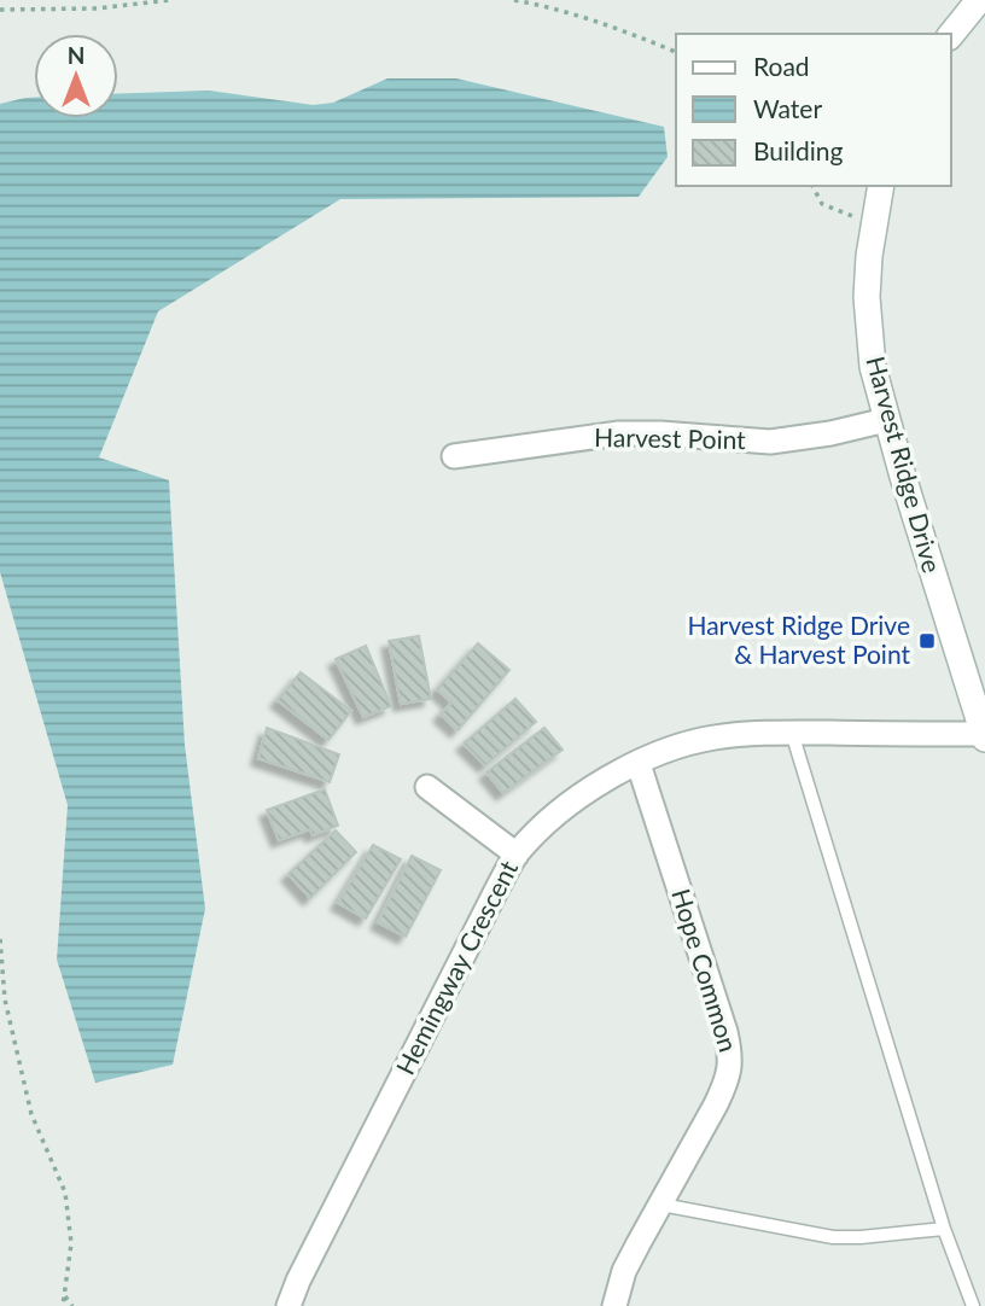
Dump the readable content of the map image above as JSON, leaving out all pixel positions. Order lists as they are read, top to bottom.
{
  "streets": {
    "street": [
      "Harvest Point",
      "Harvest Ridge Drive",
      "Hemingway Crescent",
      "Hope Common"
    ]
  },
  "crossings": [
    ["Harvest Point", "Harvest Ridge Drive"],
    ["Harvest Ridge Drive", "Hemingway Crescent"],
    ["Hemingway Crescent", "Hope Common"]
  ],
  "places": {
    "transit": ["Harvest Ridge Drive & Harvest Point"]
  },
  "legend": ["Road", "Water", "Building"],
  "north": "top"
}
